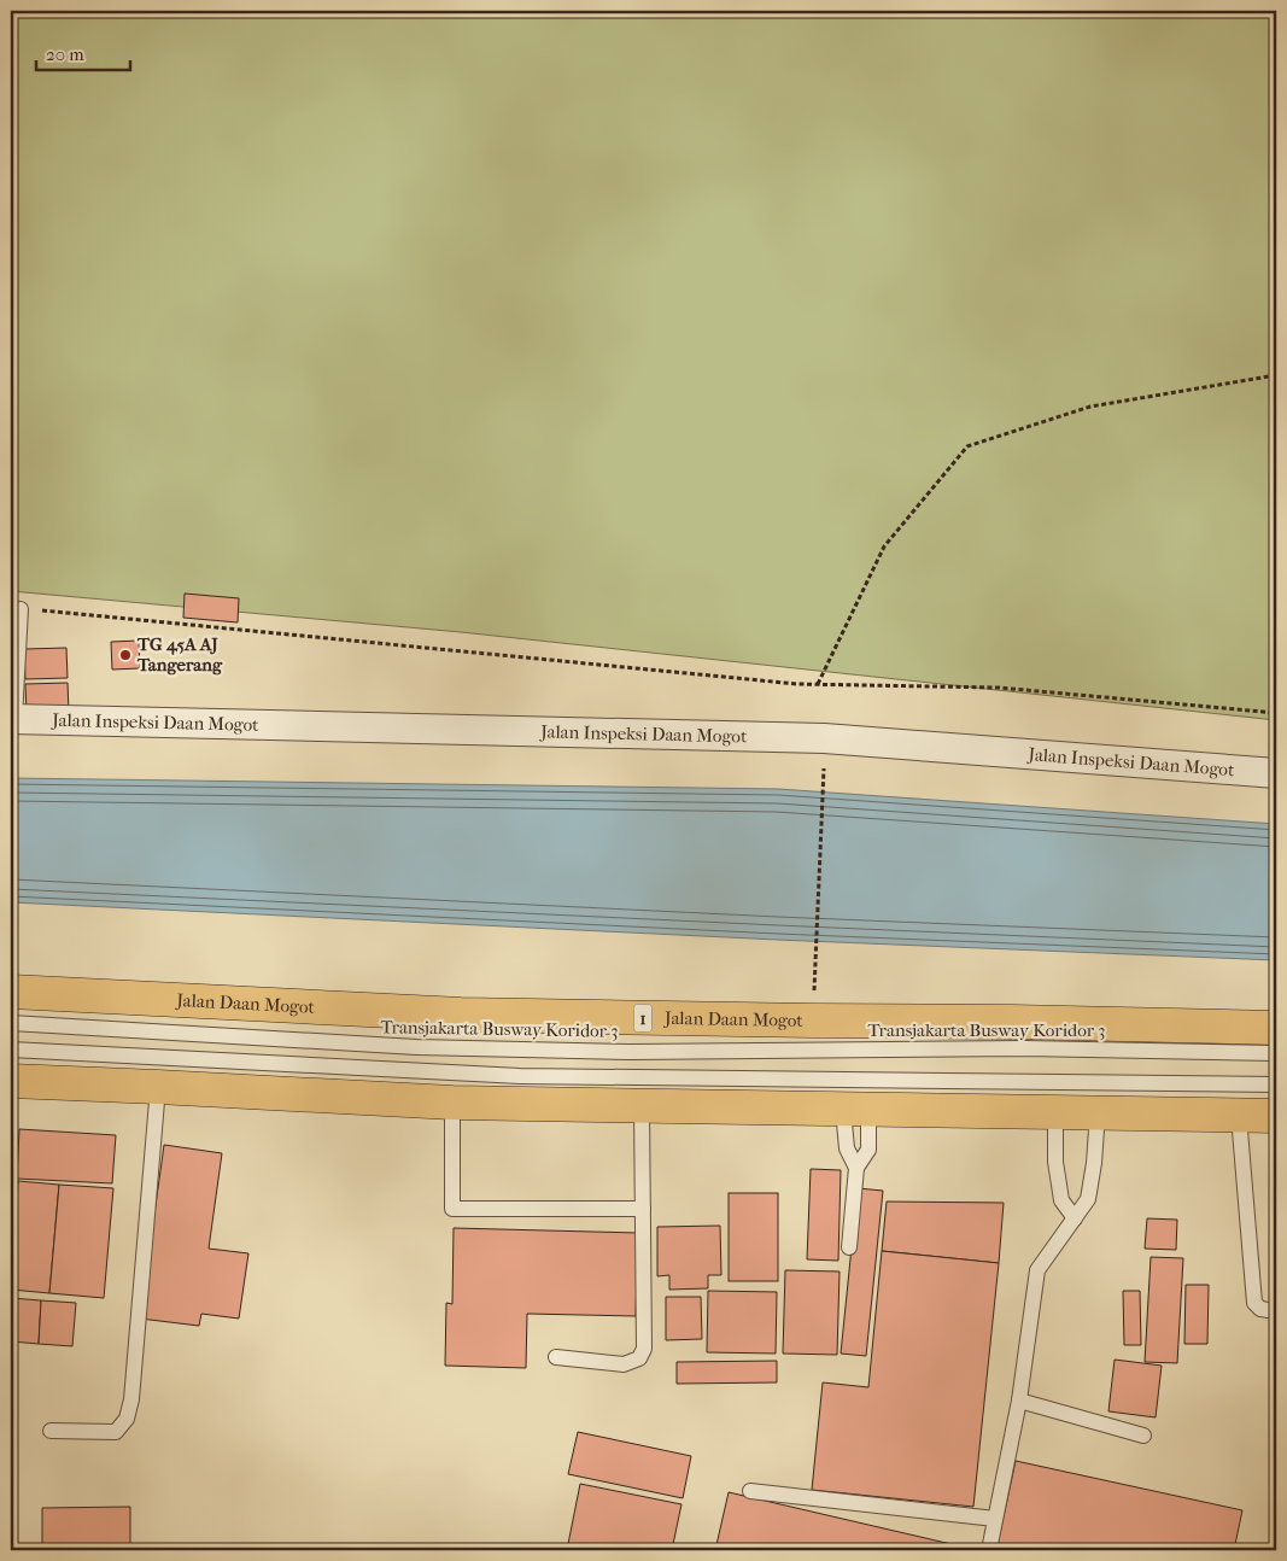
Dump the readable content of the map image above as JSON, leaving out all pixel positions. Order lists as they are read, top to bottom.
{
  "streets": {
    "highway": ["Jalan Daan Mogot", "1"],
    "street": ["Jalan Inspeksi Daan Mogot"],
    "lane": ["Transjakarta Busway Koridor 3"]
  },
  "places": ["TG 45A AJ Tangerang"],
  "scale_bar": "20 m"
}
